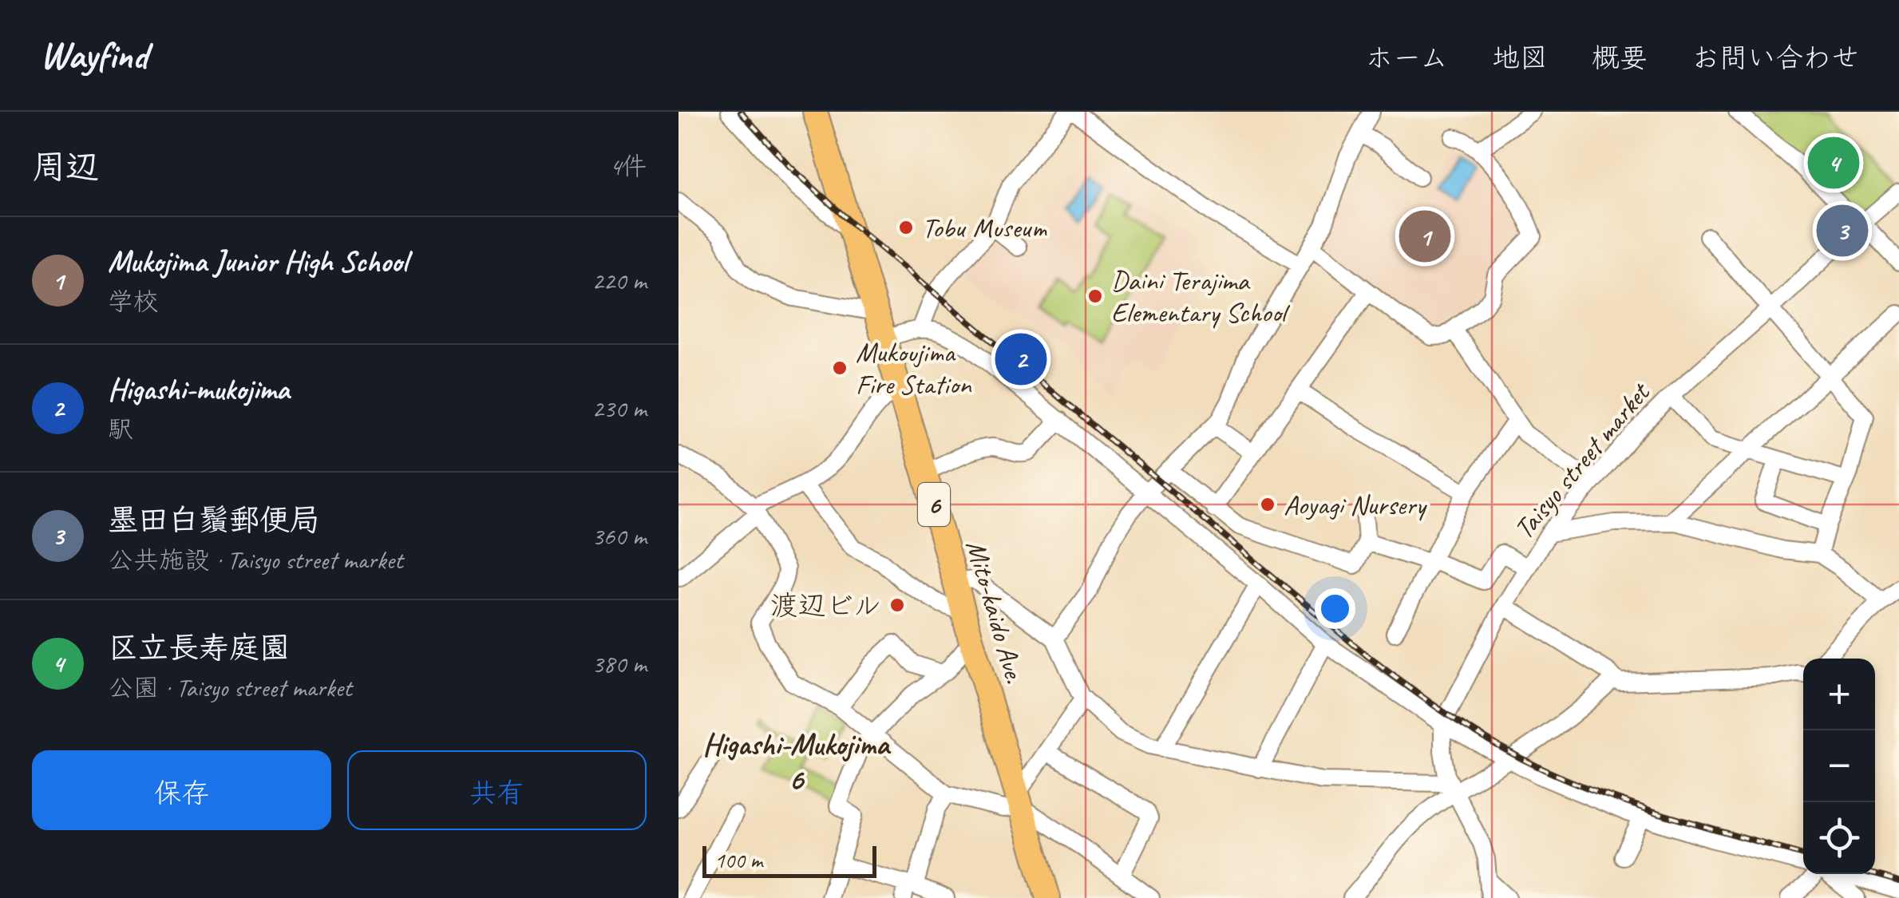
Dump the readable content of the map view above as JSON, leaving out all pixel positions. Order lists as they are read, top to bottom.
{
  "streets": {
    "highway": ["6", "Mito-kaido Ave."],
    "street": ["Taisyo street market"]
  },
  "districts": ["Higashi-Mukojima 6"],
  "places": [
    "Tobu Museum",
    "Daini Terajima Elementary School",
    "Mukoujima Fire Station",
    "Aoyagi Nursery",
    "渡辺ビル"
  ],
  "scale_bar": "100 m",
  "page": {
    "header": "Wayfind",
    "nav": [
      "ホーム",
      "地図",
      "概要",
      "お問い合わせ"
    ],
    "heading": ["周辺", "4件"],
    "pins": [
      "4",
      "3",
      "1",
      "2"
    ],
    "list": [
      {
        "mark": "1",
        "name": "Mukojima Junior High School",
        "note": "学校",
        "value": "220 m"
      },
      {
        "mark": "2",
        "name": "Higashi-mukojima",
        "note": "駅",
        "value": "230 m"
      },
      {
        "mark": "3",
        "name": "墨田白鬚郵便局",
        "note": "公共施設 · Taisyo street market",
        "value": "360 m"
      },
      {
        "mark": "4",
        "name": "区立長寿庭園",
        "note": "公園 · Taisyo street market",
        "value": "380 m"
      }
    ],
    "map_buttons": ["+", "−"],
    "buttons": ["保存", "共有"],
    "scale": "100 m"
  }
}
